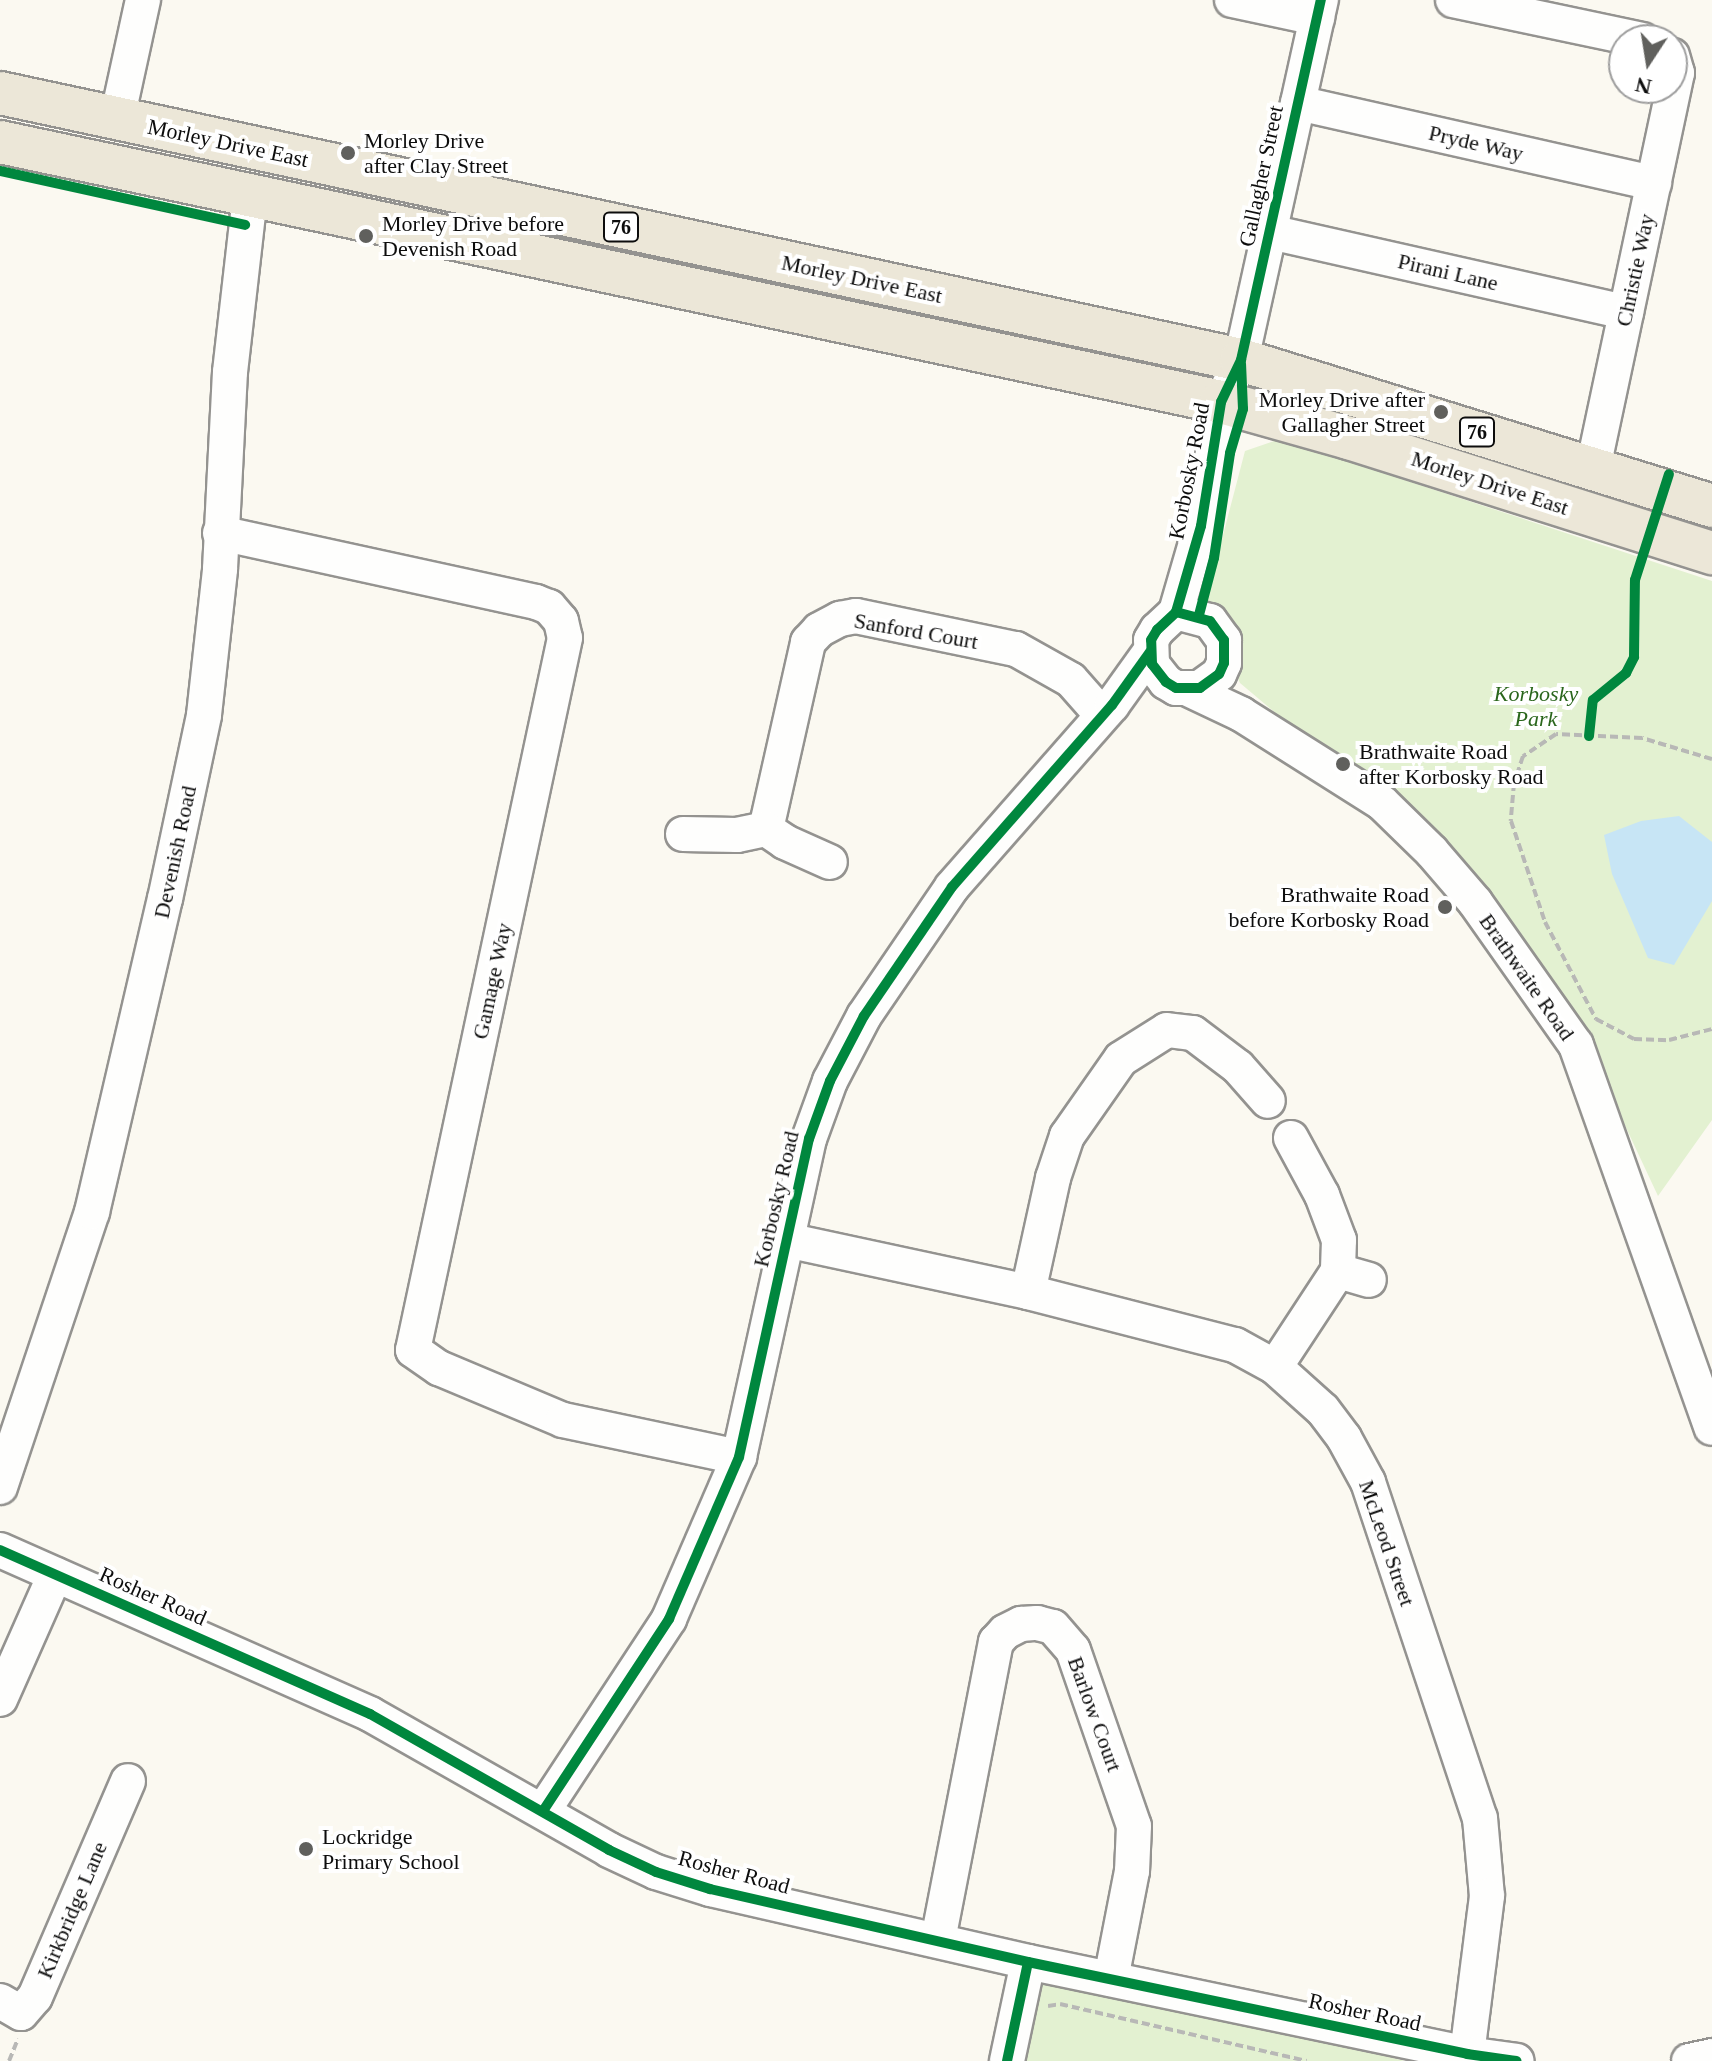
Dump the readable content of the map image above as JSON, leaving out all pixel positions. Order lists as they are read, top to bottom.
{
  "streets": {
    "main road": ["Morley Drive East", "76"],
    "street": [
      "Pryde Way",
      "Gallagher Street",
      "Christie Way",
      "Pirani Lane",
      "Korbosky Road",
      "Sanford Court",
      "Devenish Road",
      "Brathwaite Road",
      "Gamage Way",
      "McLeod Street",
      "Rosher Road",
      "Barlow Court",
      "Kirkbridge Lane"
    ]
  },
  "crossings": [
    ["Morley Drive East", "Gallagher Street"],
    ["Morley Drive East", "Christie Way"],
    ["Morley Drive East", "Korbosky Road"],
    ["Morley Drive East", "Devenish Road"],
    ["Pryde Way", "Gallagher Street"],
    ["Pryde Way", "Christie Way"],
    ["Gallagher Street", "Pirani Lane"],
    ["Gallagher Street", "Korbosky Road"],
    ["Christie Way", "Pirani Lane"],
    ["Korbosky Road", "Sanford Court"],
    ["Korbosky Road", "Brathwaite Road"],
    ["Korbosky Road", "Gamage Way"],
    ["Korbosky Road", "McLeod Street"],
    ["Korbosky Road", "Rosher Road"],
    ["Devenish Road", "Gamage Way"],
    ["McLeod Street", "Rosher Road"],
    ["Rosher Road", "Barlow Court"]
  ],
  "parks": ["Korbosky Park"],
  "places": [
    "Morley Drive after Clay Street",
    "Morley Drive before Devenish Road",
    "Morley Drive after Gallagher Street",
    "Brathwaite Road after Korbosky Road",
    "Brathwaite Road before Korbosky Road",
    "Lockridge Primary School"
  ],
  "north": "bottom"
}
